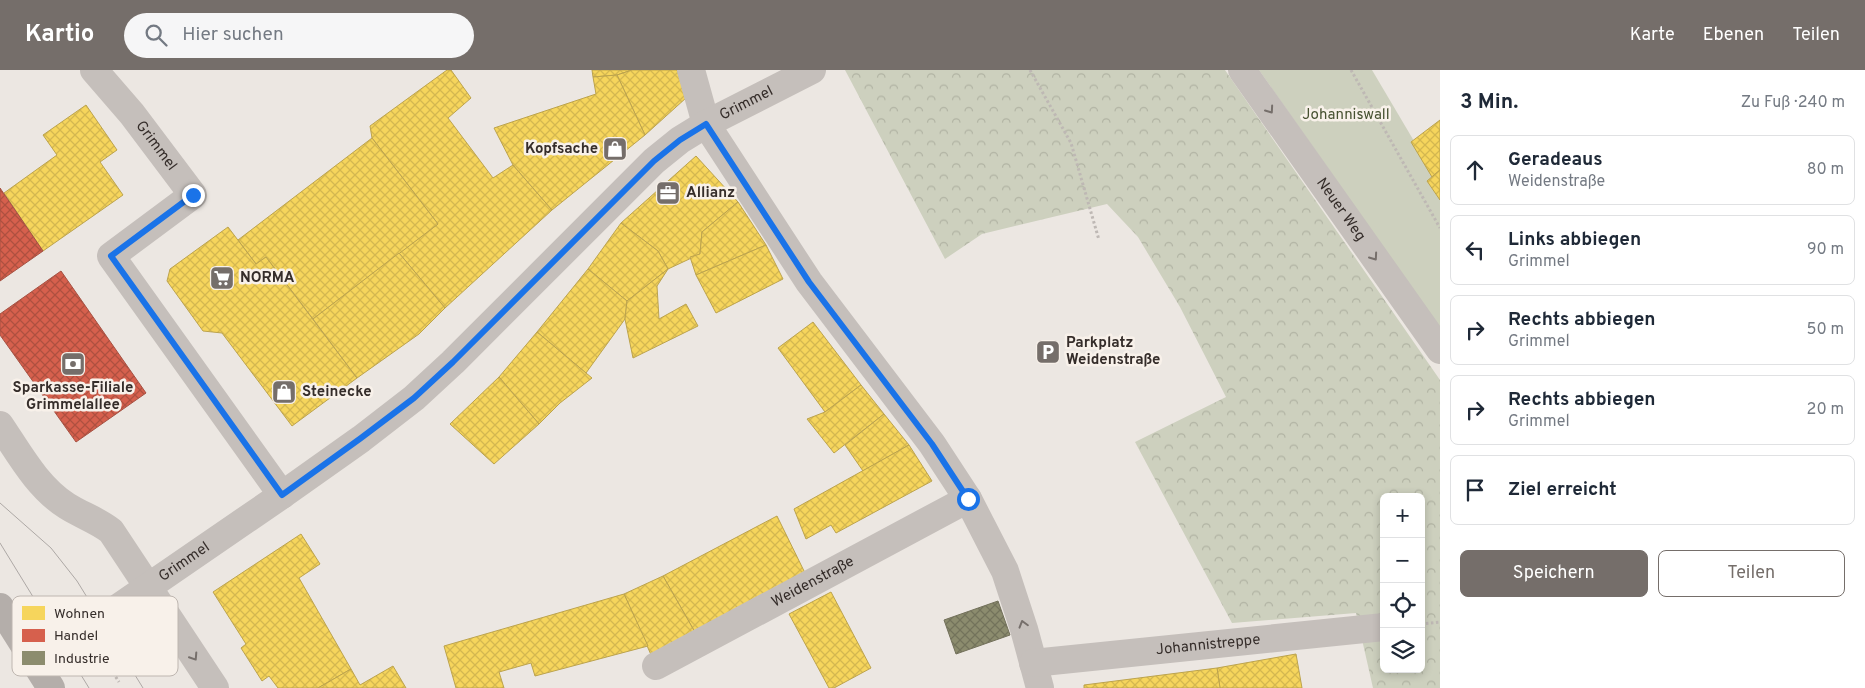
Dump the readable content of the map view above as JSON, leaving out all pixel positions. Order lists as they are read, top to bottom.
{
  "streets": {
    "street": [
      "Grimmel",
      "Neuer Weg",
      "Weidenstraße",
      "Johannistreppe"
    ]
  },
  "one_way": ["Neuer Weg"],
  "parks": ["Johanniswall"],
  "places": {
    "shop": ["Kopfsache", "Steinecke"],
    "office": ["Allianz"],
    "supermarket": ["NORMA"],
    "parking": ["Parkplatz Weidenstraße"],
    "bank": ["Sparkasse-Filiale Grimmelallee"]
  },
  "legend": ["Wohnen", "Handel", "Industrie"],
  "page": {
    "header": "Kartio",
    "search": "Hier suchen",
    "nav": ["Karte", "Ebenen", "Teilen"],
    "heading": ["3 Min.", "Zu Fuß · 240 m"],
    "list": [
      ["Geradeaus", "Weidenstraße", "80 m"],
      ["Links abbiegen", "Grimmel", "90 m"],
      ["Rechts abbiegen", "Grimmel", "50 m"],
      ["Rechts abbiegen", "Grimmel", "20 m"],
      "Ziel erreicht"
    ],
    "map_buttons": ["+", "−"],
    "buttons": ["Speichern", "Teilen"]
  }
}
